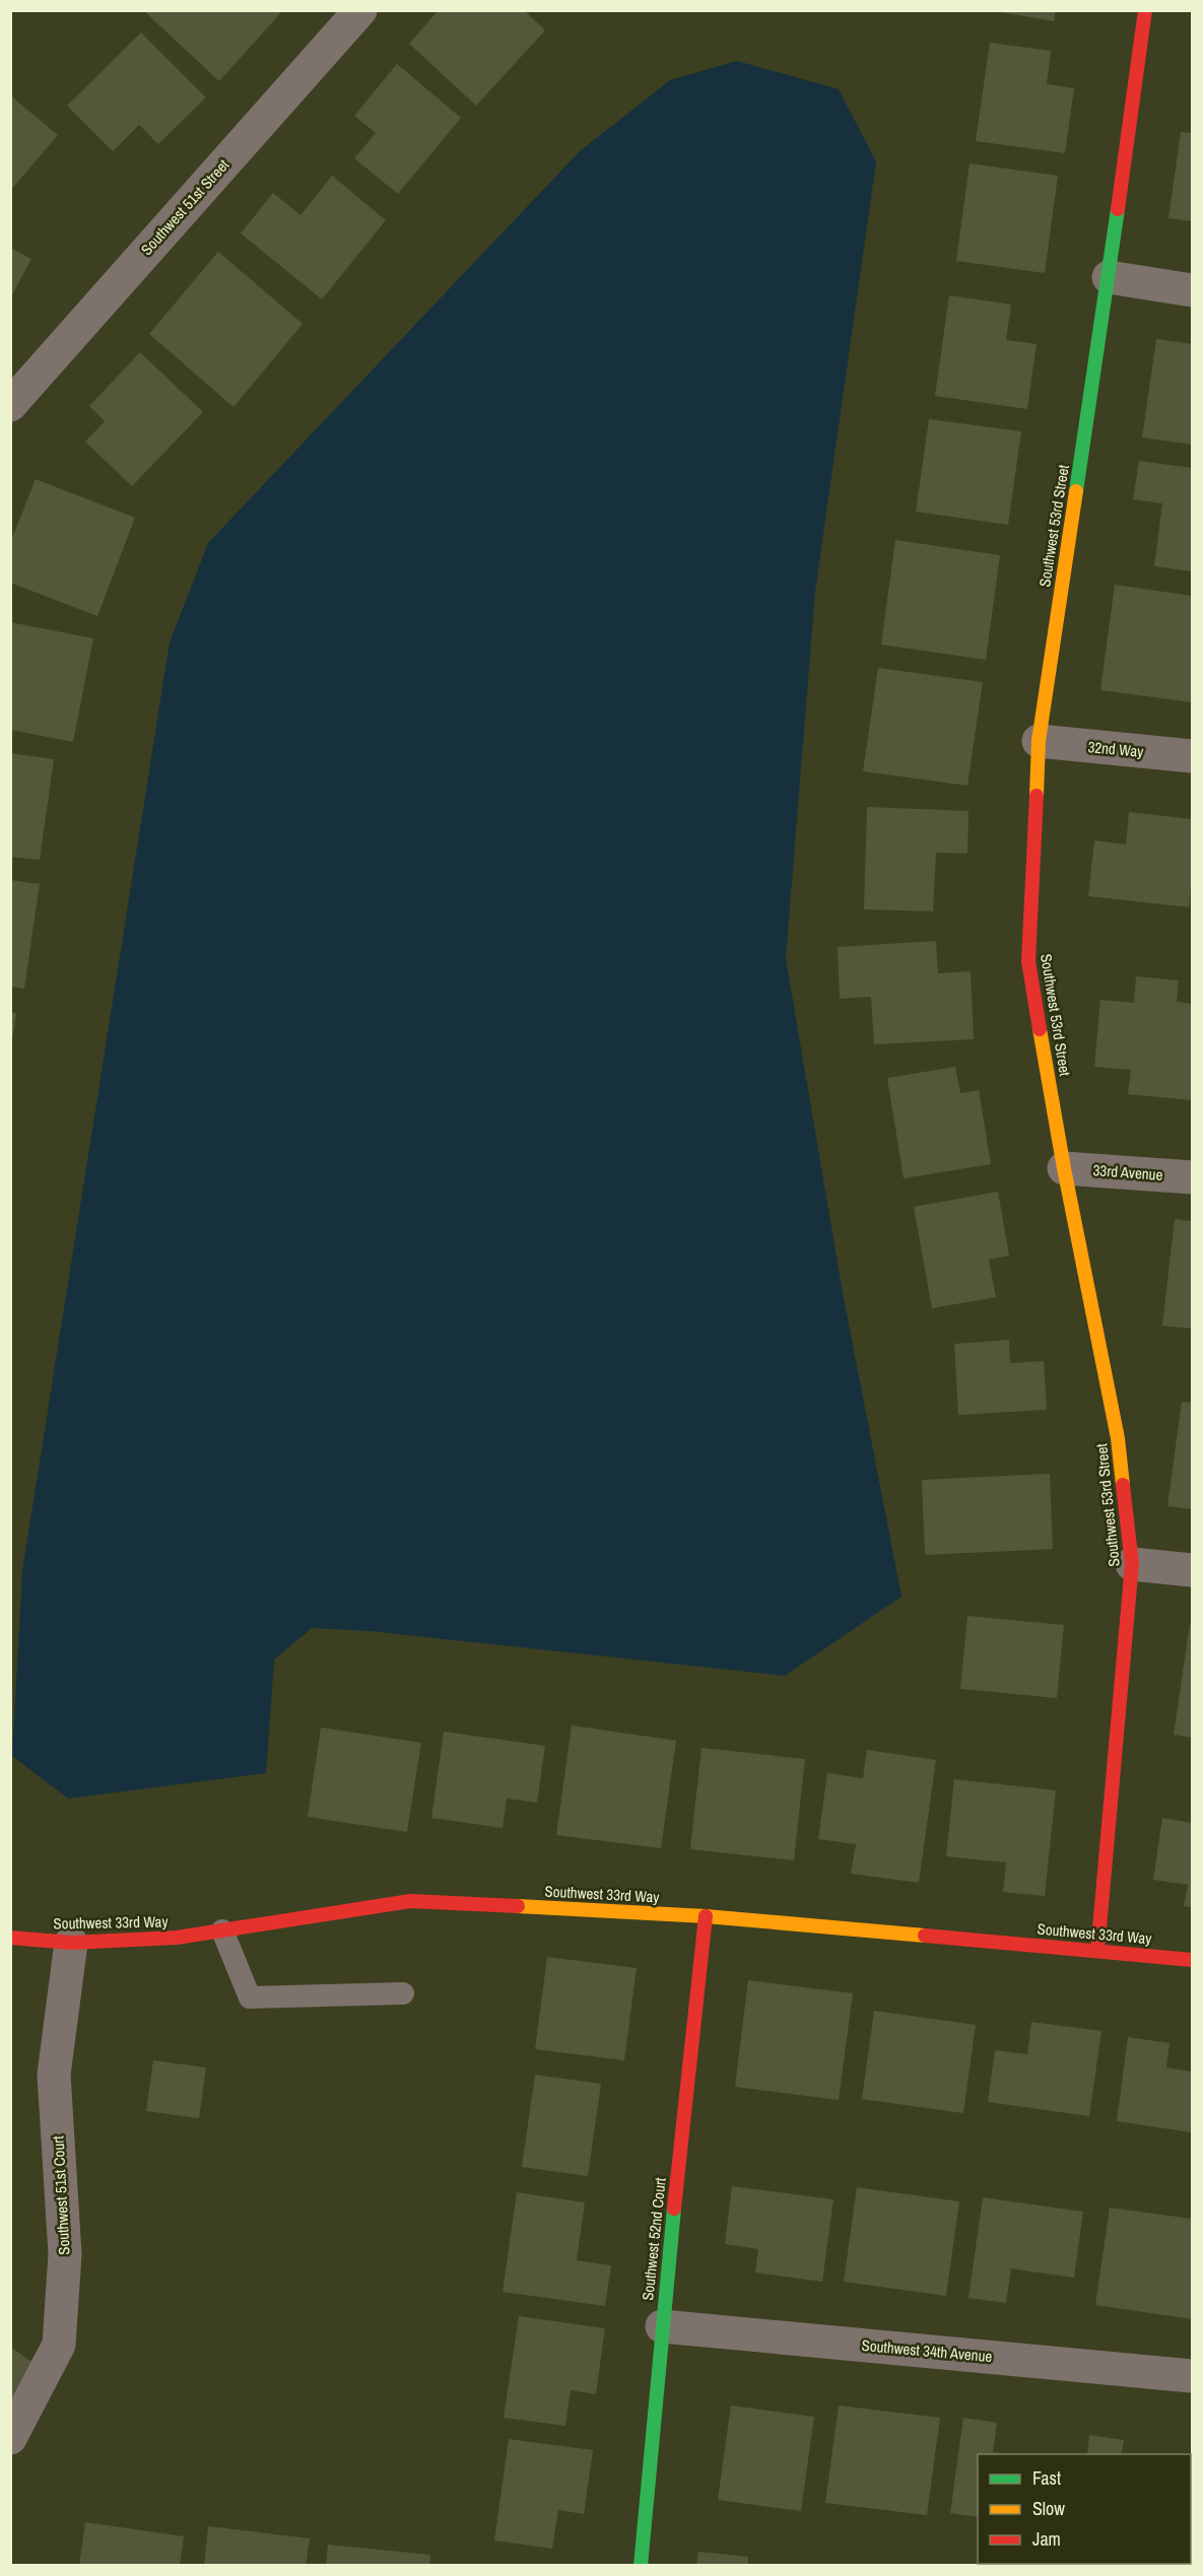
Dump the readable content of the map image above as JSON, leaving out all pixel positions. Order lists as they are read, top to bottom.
{
  "streets": {
    "street": [
      "Southwest 51st Street",
      "Southwest 53rd Street",
      "32nd Way",
      "33rd Avenue",
      "Southwest 33rd Way",
      "Southwest 51st Court",
      "Southwest 52nd Court",
      "Southwest 34th Avenue"
    ]
  },
  "crossings": [
    ["Southwest 53rd Street", "32nd Way"],
    ["Southwest 53rd Street", "33rd Avenue"],
    ["Southwest 53rd Street", "Southwest 33rd Way"],
    ["Southwest 33rd Way", "Southwest 51st Court"],
    ["Southwest 33rd Way", "Southwest 52nd Court"],
    ["Southwest 52nd Court", "Southwest 34th Avenue"]
  ],
  "legend": ["Fast", "Slow", "Jam"]
}
